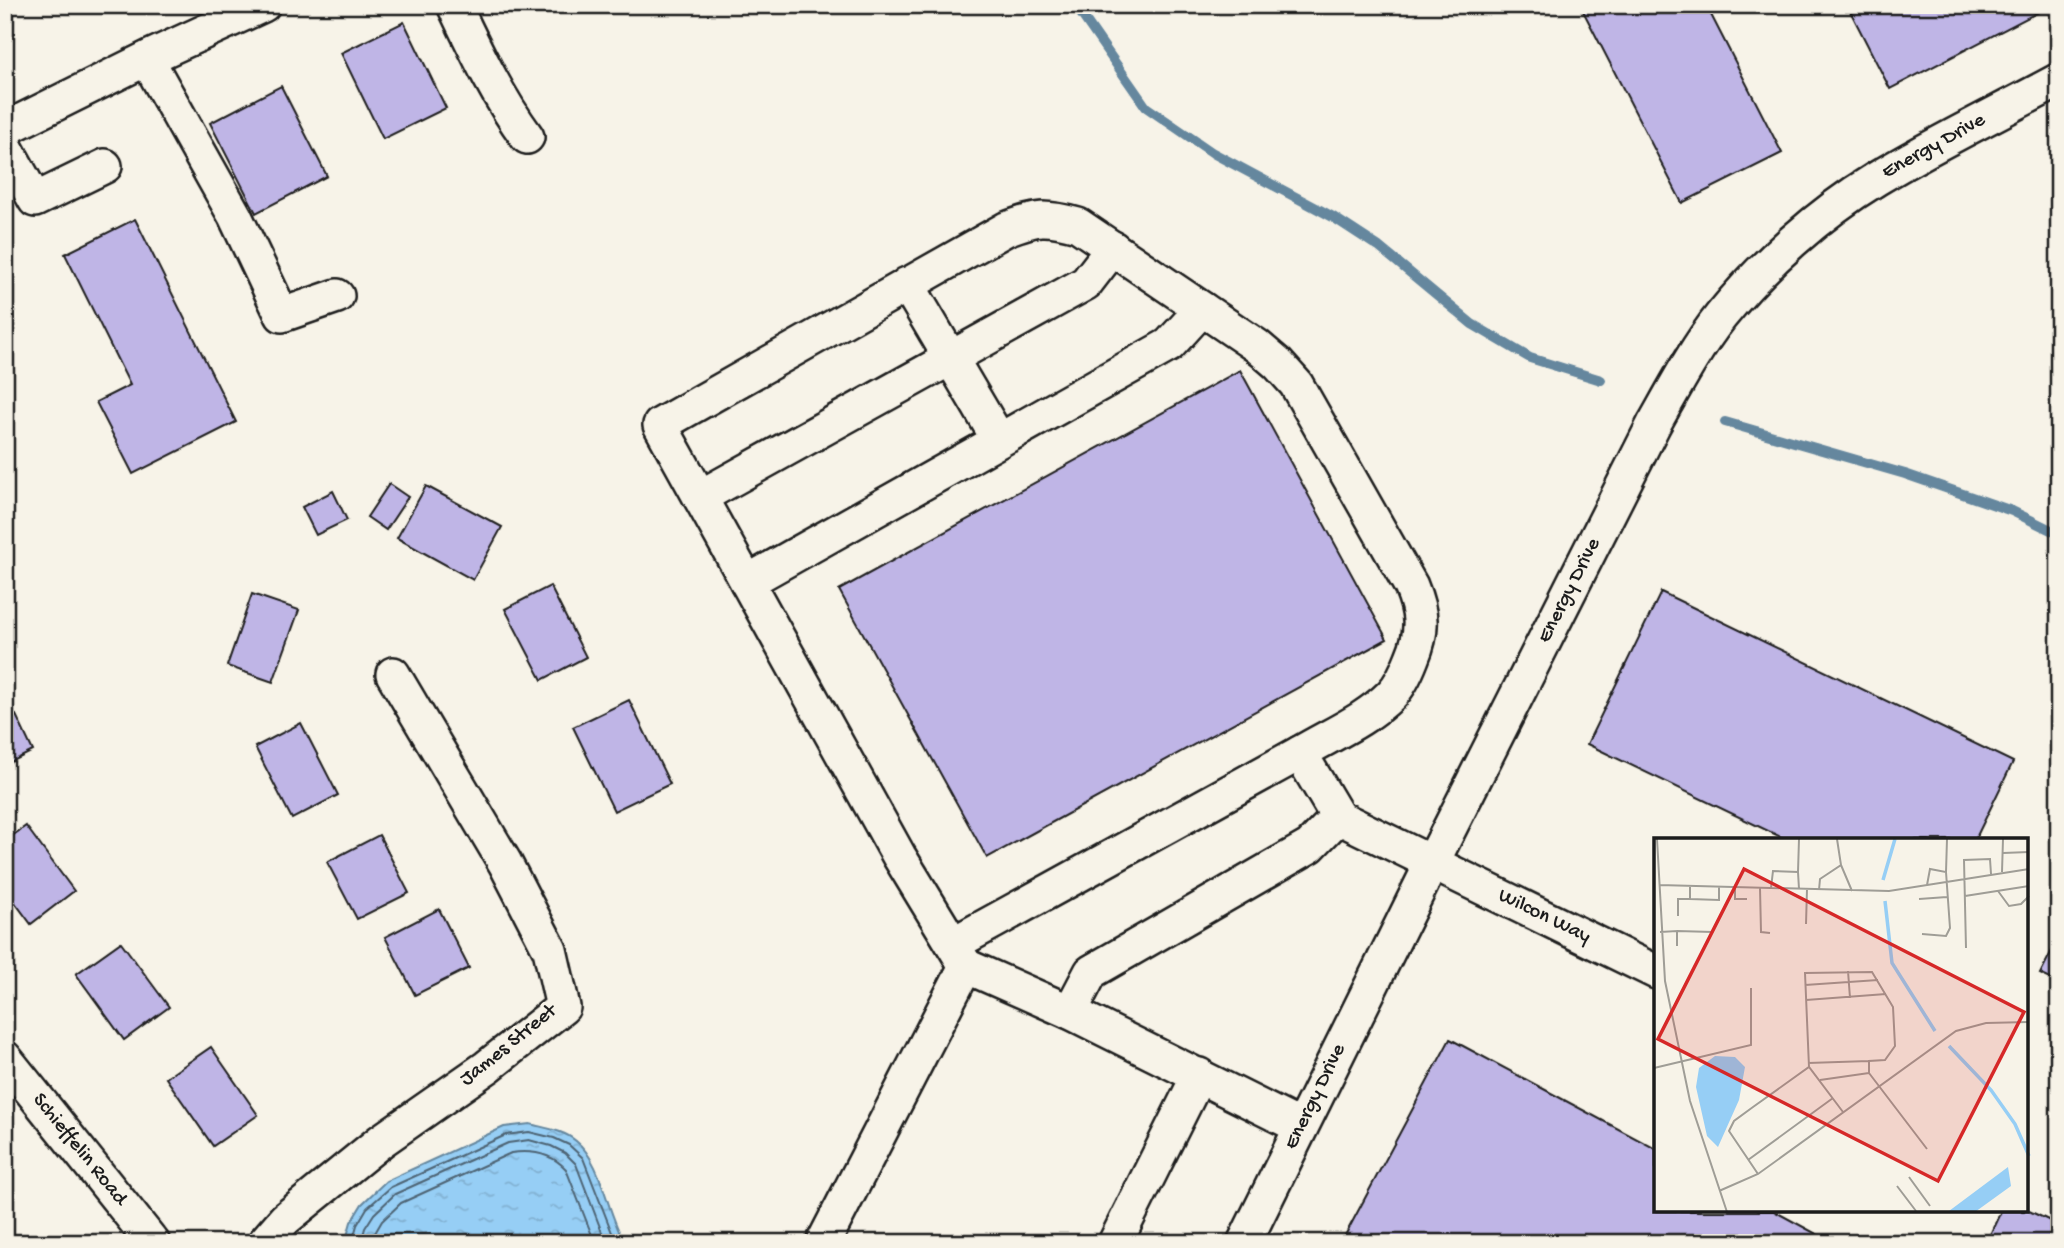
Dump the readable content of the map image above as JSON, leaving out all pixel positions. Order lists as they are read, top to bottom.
{
  "streets": {
    "street": [
      "Energy Drive",
      "Wilcon Way",
      "James Street",
      "Schieffelin Road"
    ]
  },
  "crossings": [
    ["Energy Drive", "Wilcon Way"]
  ]
}
